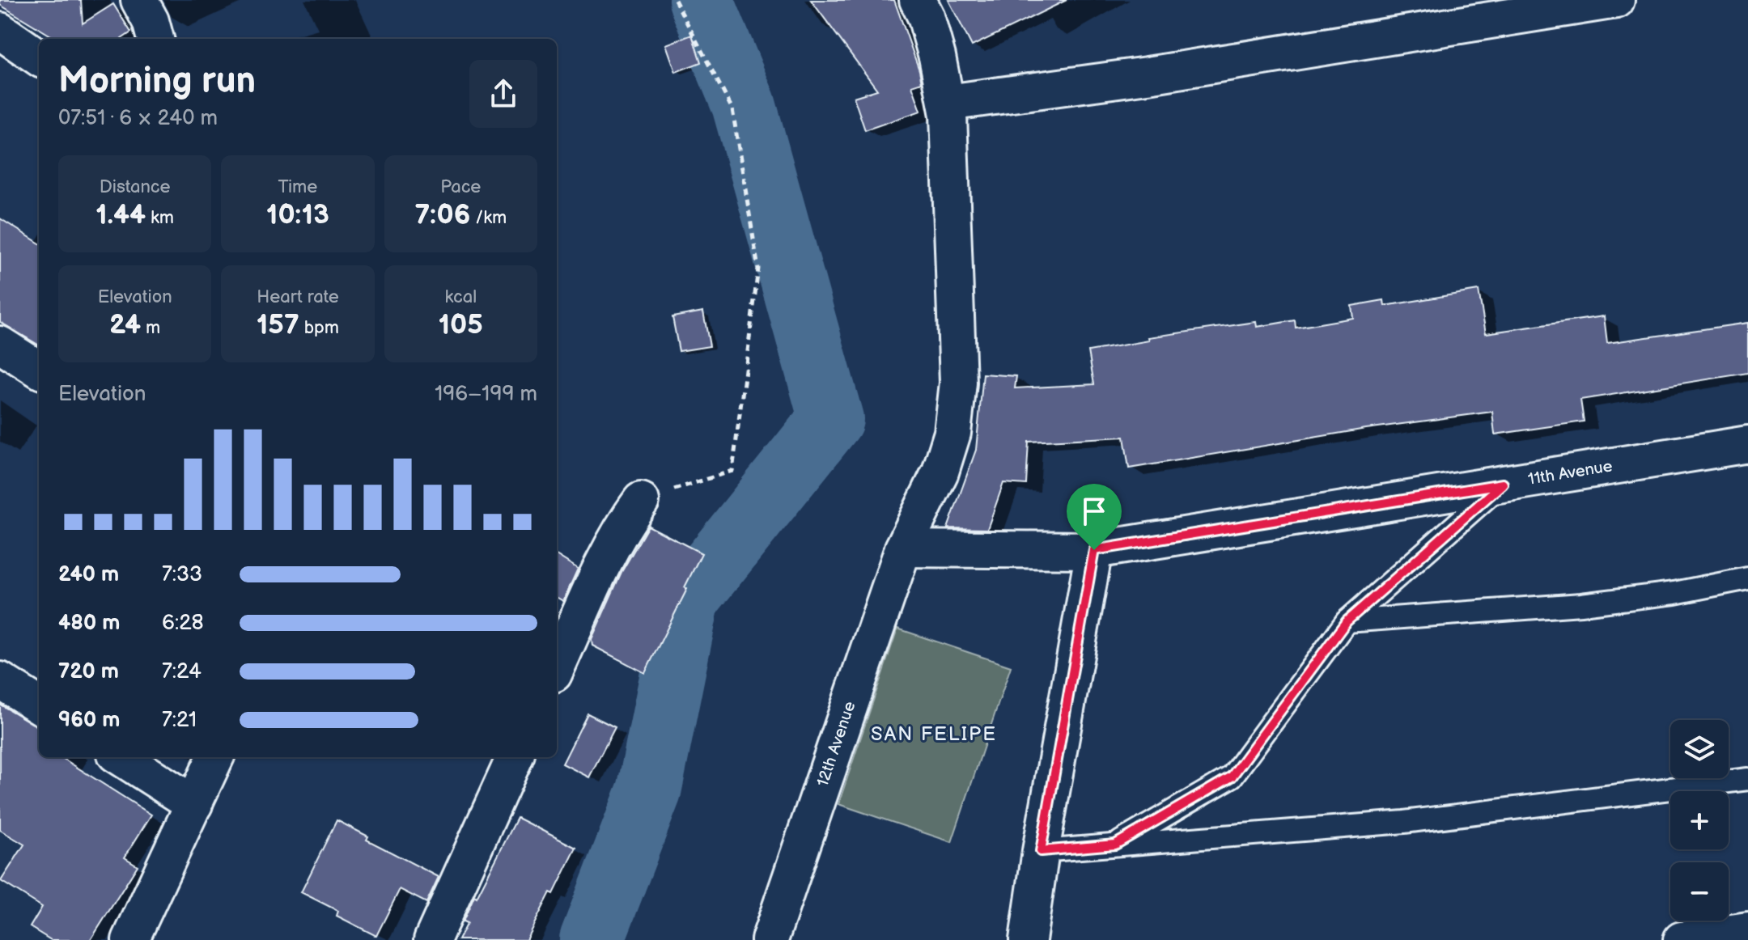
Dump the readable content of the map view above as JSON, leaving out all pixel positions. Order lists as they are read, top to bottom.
{
  "streets": {
    "street": ["11th Avenue", "12th Avenue"]
  },
  "crossings": [
    ["11th Avenue", "12th Avenue"]
  ],
  "districts": ["SAN FELIPE"],
  "page": {
    "heading": ["Morning run", "07:51 · 6 × 240 m"],
    "stats": [
      ["Distance", "1.44 km"],
      ["Time", "10:13"],
      ["Pace", "7:06 /km"],
      ["Elevation", "24 m"],
      ["Heart rate", "157 bpm"],
      ["kcal", "105"]
    ],
    "chart": ["Elevation", "196–199 m"],
    "list": [
      {
        "name": "240 m",
        "note": "7:33"
      },
      {
        "name": "480 m",
        "note": "6:28"
      },
      {
        "name": "720 m",
        "note": "7:24"
      },
      {
        "name": "960 m",
        "note": "7:21"
      }
    ],
    "map_buttons": ["+", "−"]
  }
}
